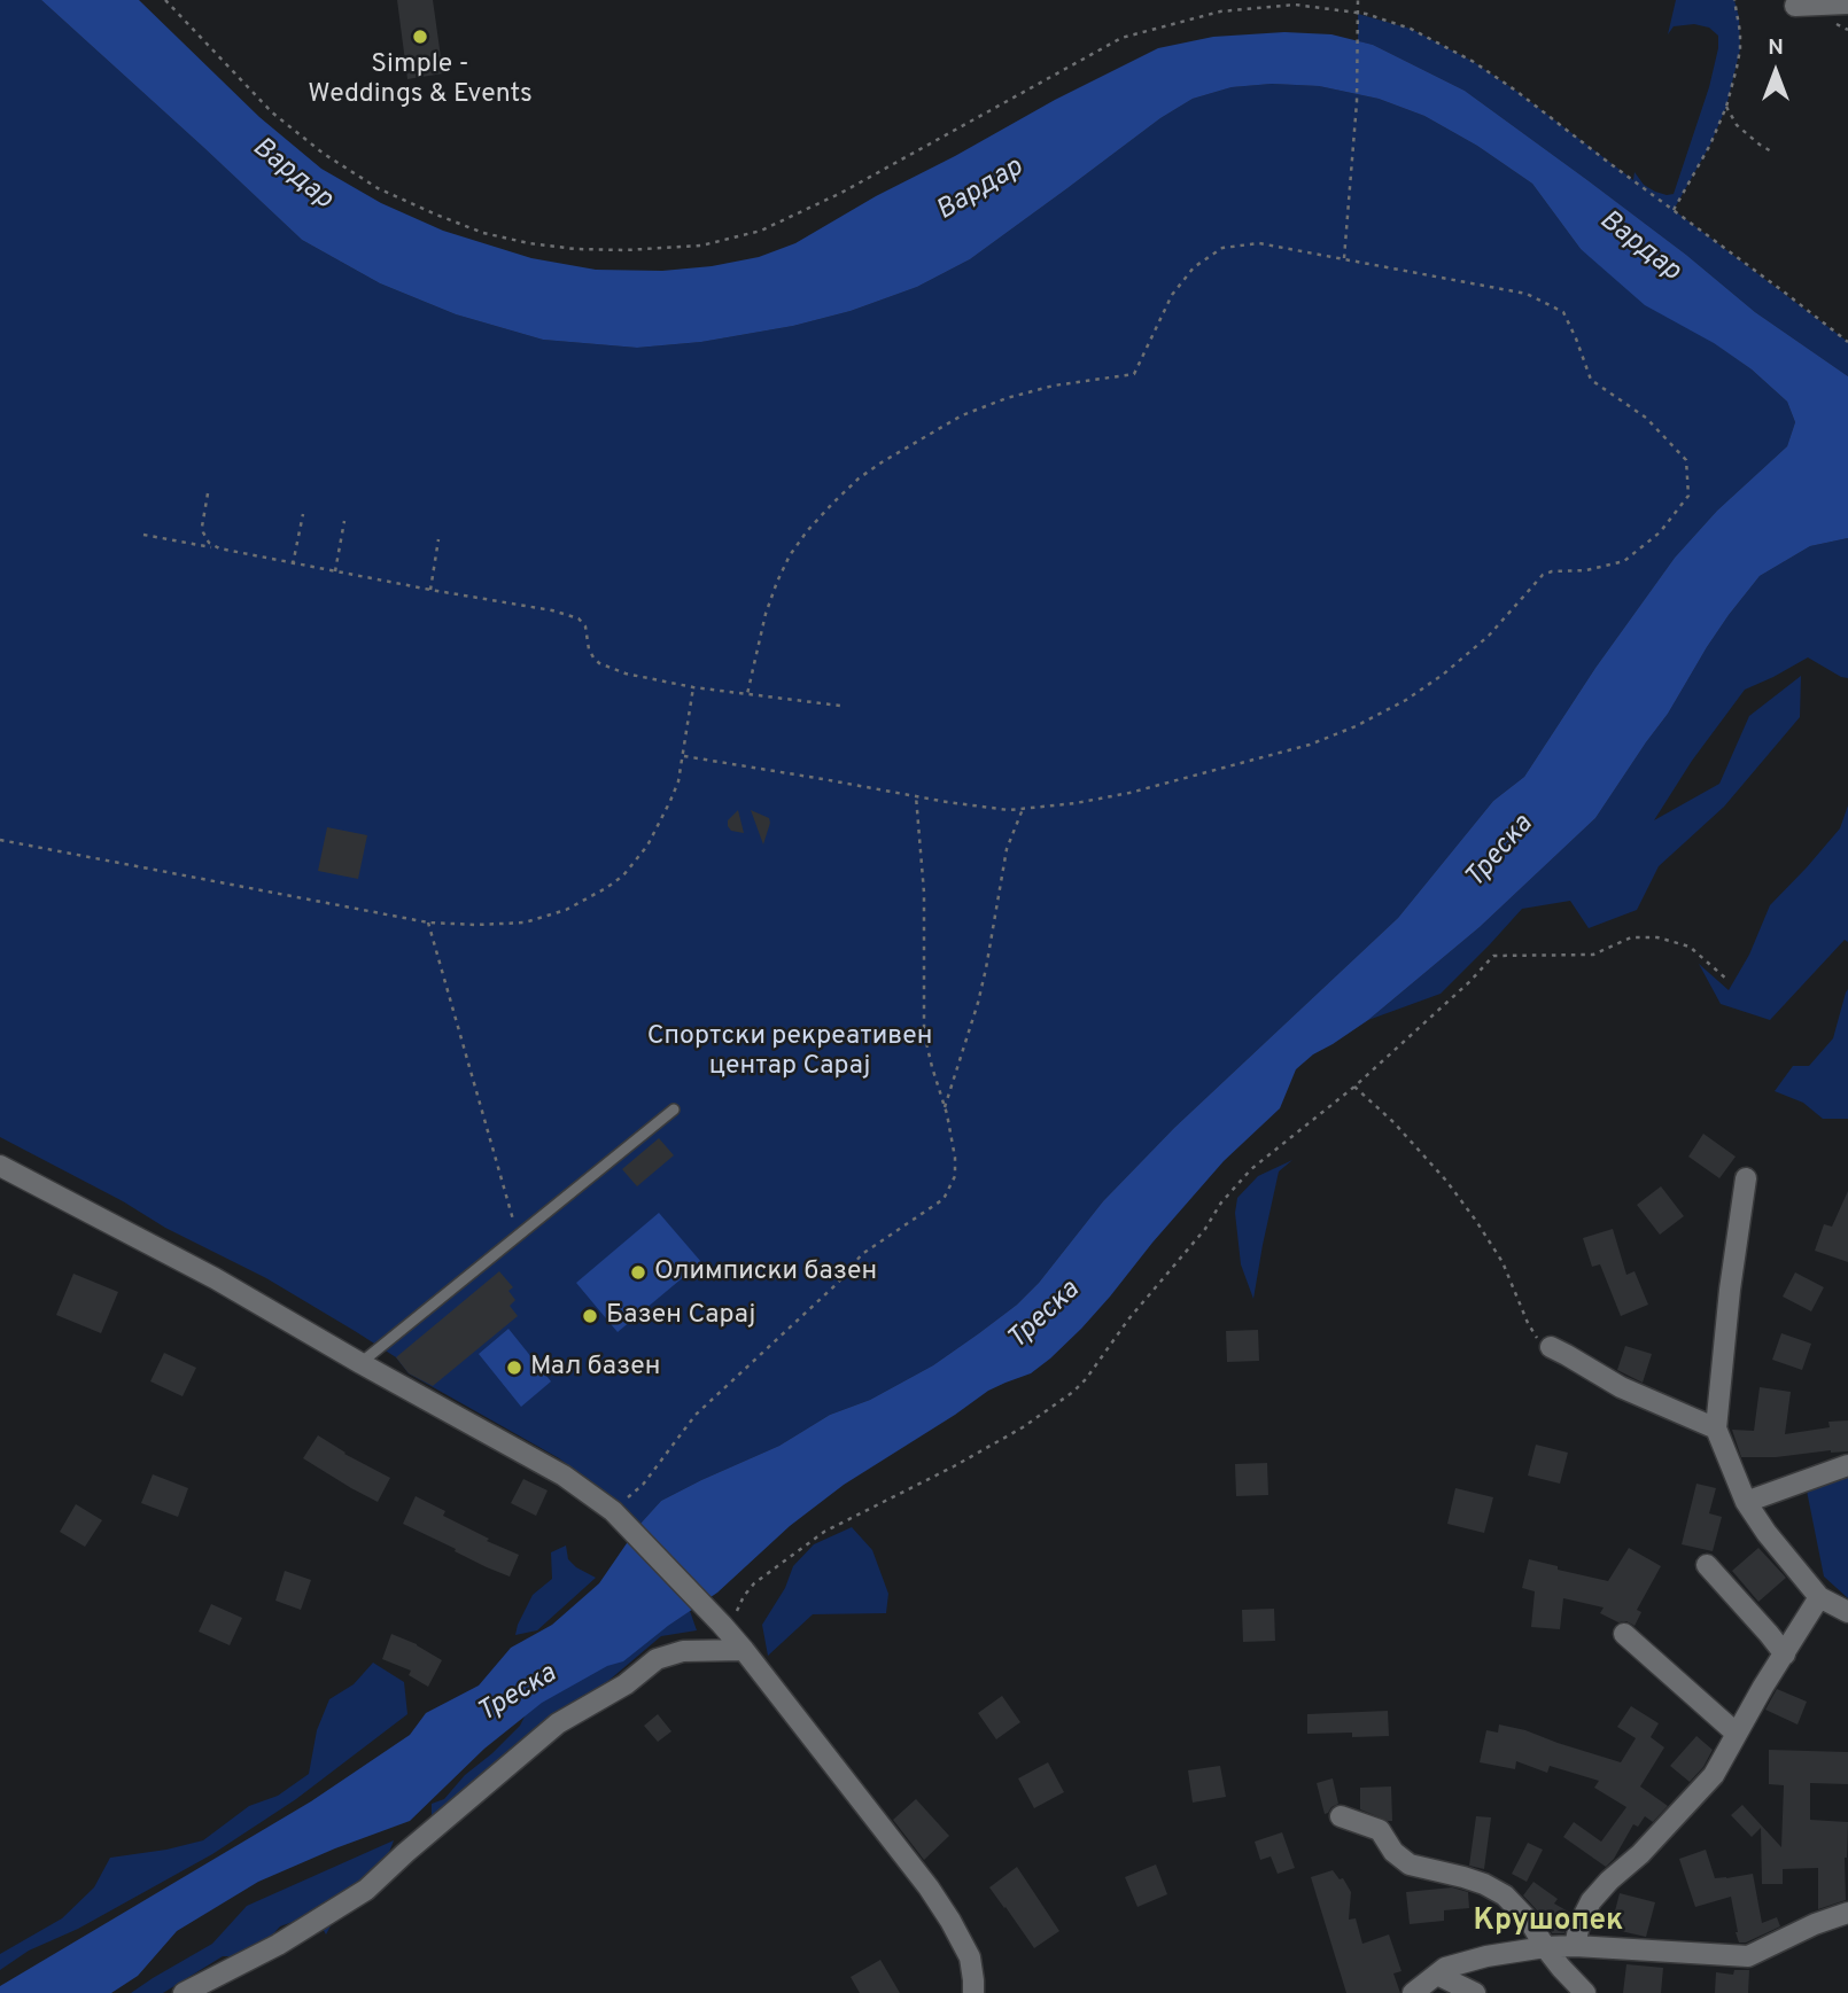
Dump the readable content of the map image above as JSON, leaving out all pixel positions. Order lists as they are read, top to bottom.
{
  "districts": ["Крушопек"],
  "water": ["Вардар", "Треска"],
  "parks": ["Спортски рекреативен центар Сарај"],
  "places": [
    "Simple - Weddings & Events",
    "Олимписки базен",
    "Базен Сарај",
    "Мал базен"
  ],
  "north": "top"
}
